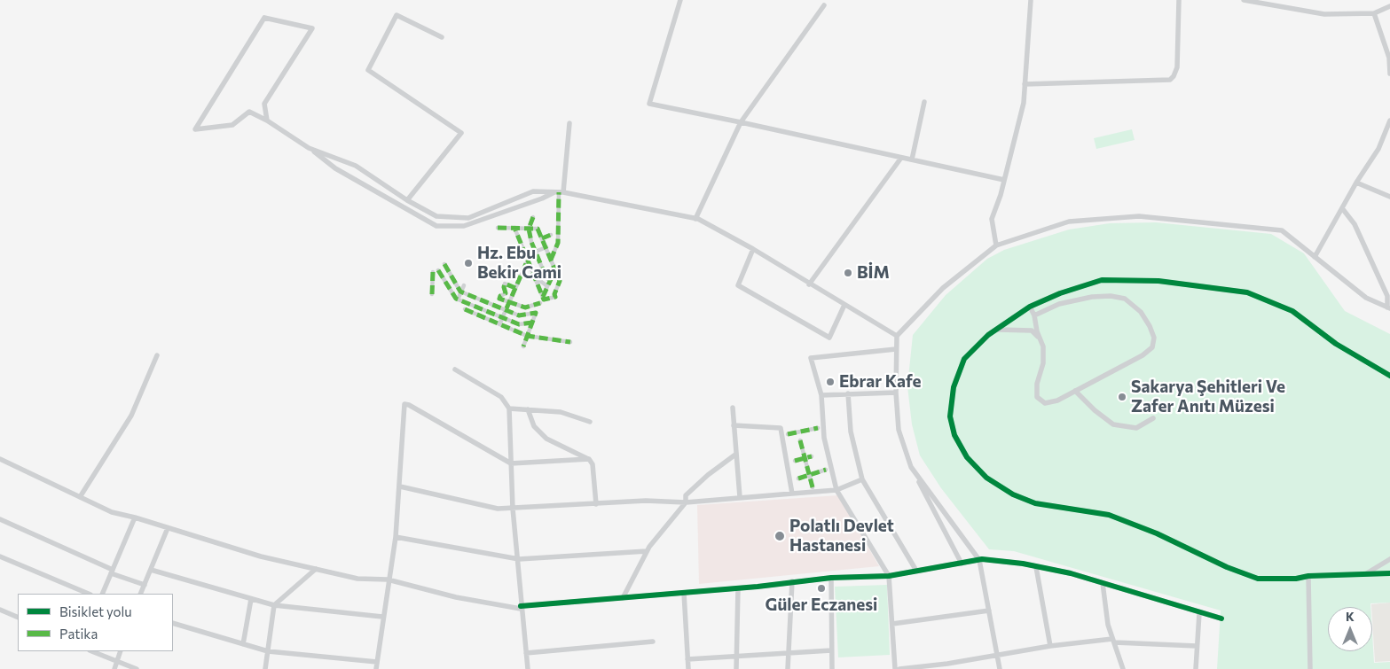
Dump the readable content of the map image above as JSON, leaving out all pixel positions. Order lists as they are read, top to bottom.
{
  "places": [
    "Hz. Ebu Bekir Cami",
    "BİM",
    "Ebrar Kafe",
    "Sakarya Şehitleri Ve Zafer Anıtı Müzesi",
    "Polatlı Devlet Hastanesi",
    "Güler Eczanesi"
  ],
  "legend": ["Bisiklet yolu", "Patika"],
  "north": "top"
}
